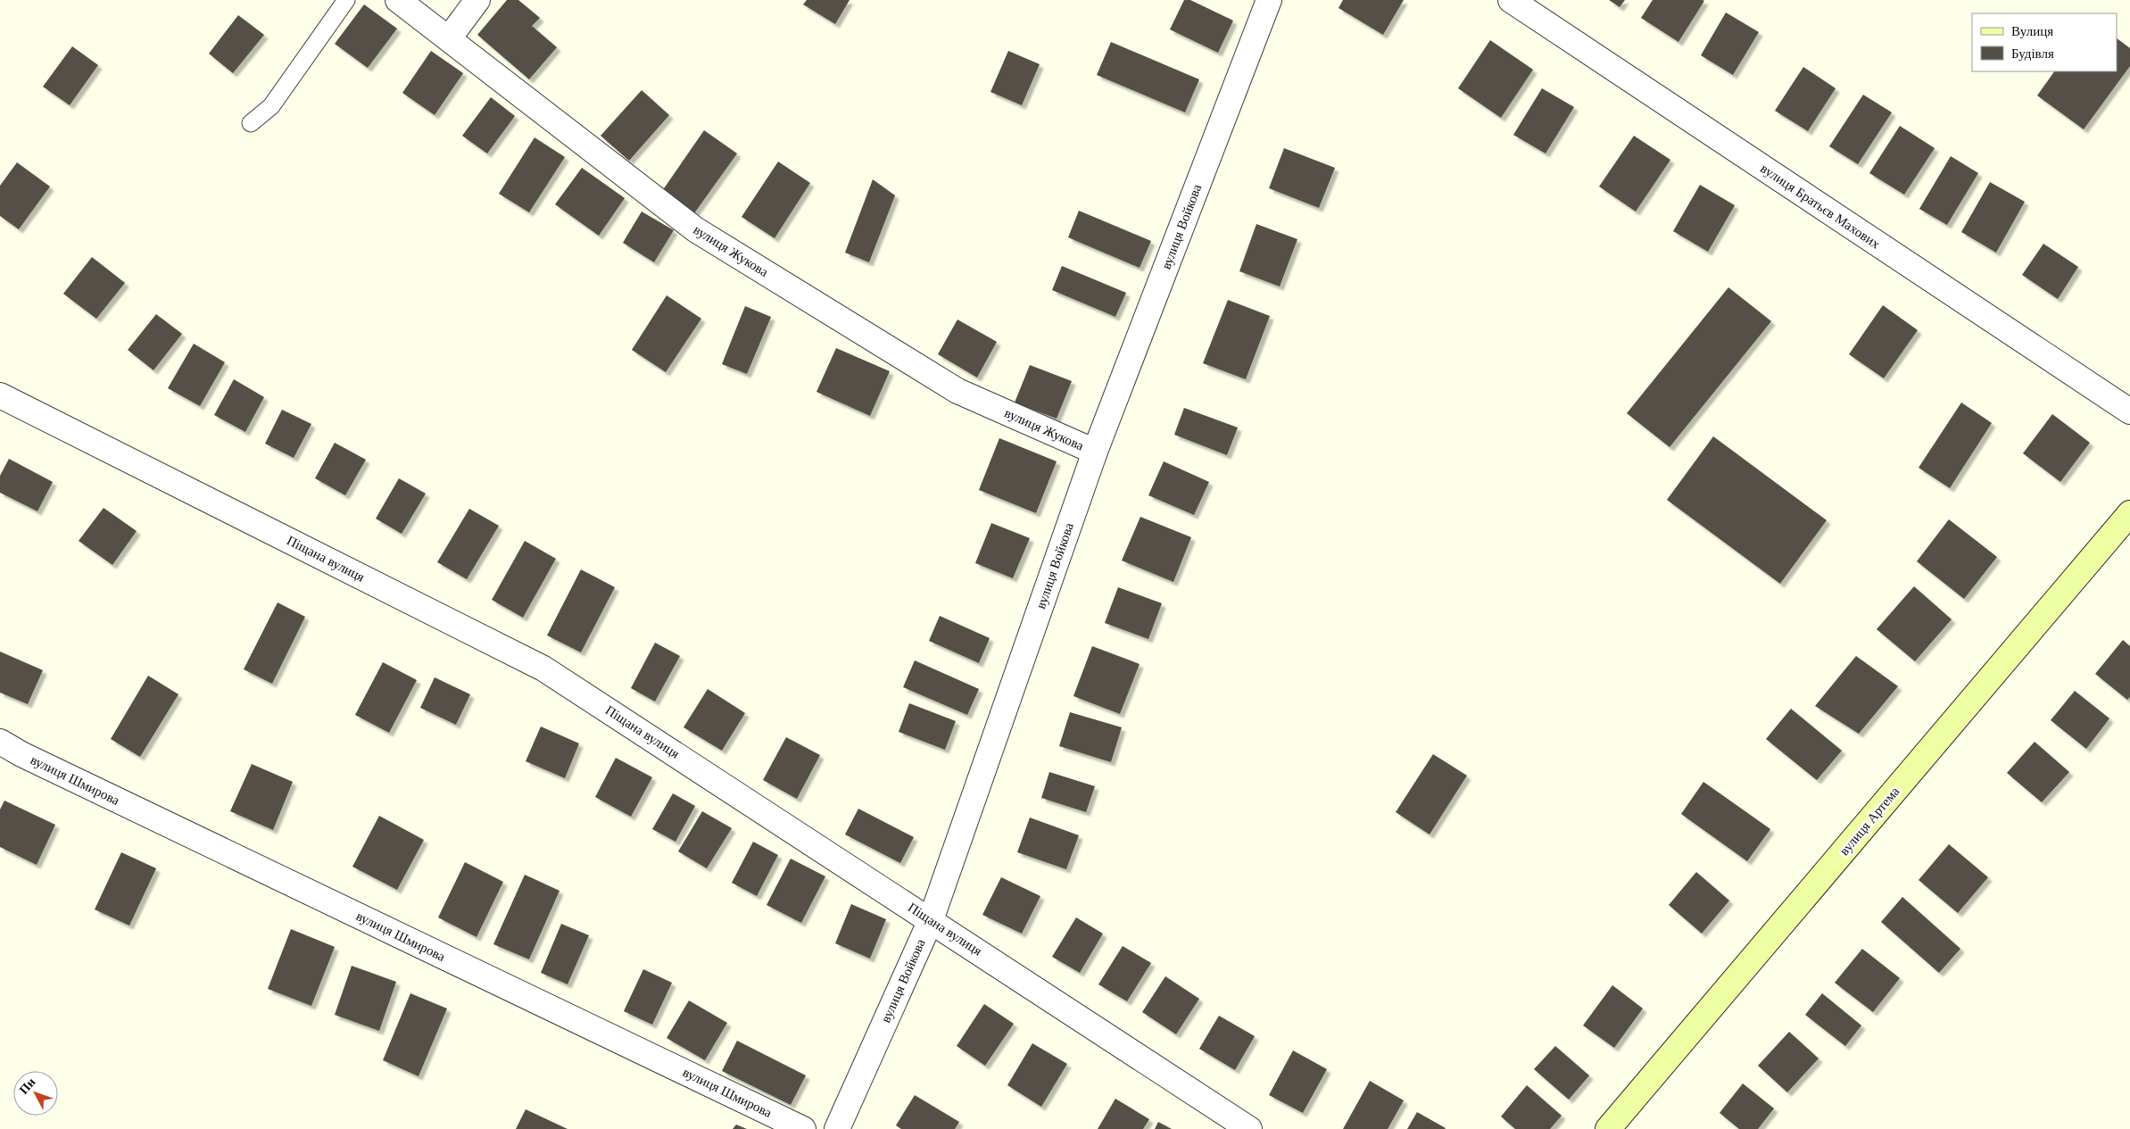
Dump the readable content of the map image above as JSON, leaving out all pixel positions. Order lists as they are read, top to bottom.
{
  "streets": {
    "street": [
      "вулиця Братьєв Махових",
      "вулиця Войкова",
      "вулиця Жукова",
      "Піщана вулиця",
      "вулиця Шмирова",
      "вулиця Артема"
    ]
  },
  "crossings": [
    ["вулиця Войкова", "вулиця Жукова"],
    ["вулиця Войкова", "Піщана вулиця"]
  ],
  "legend": ["Вулиця", "Будівля"],
  "north": "top left"
}
